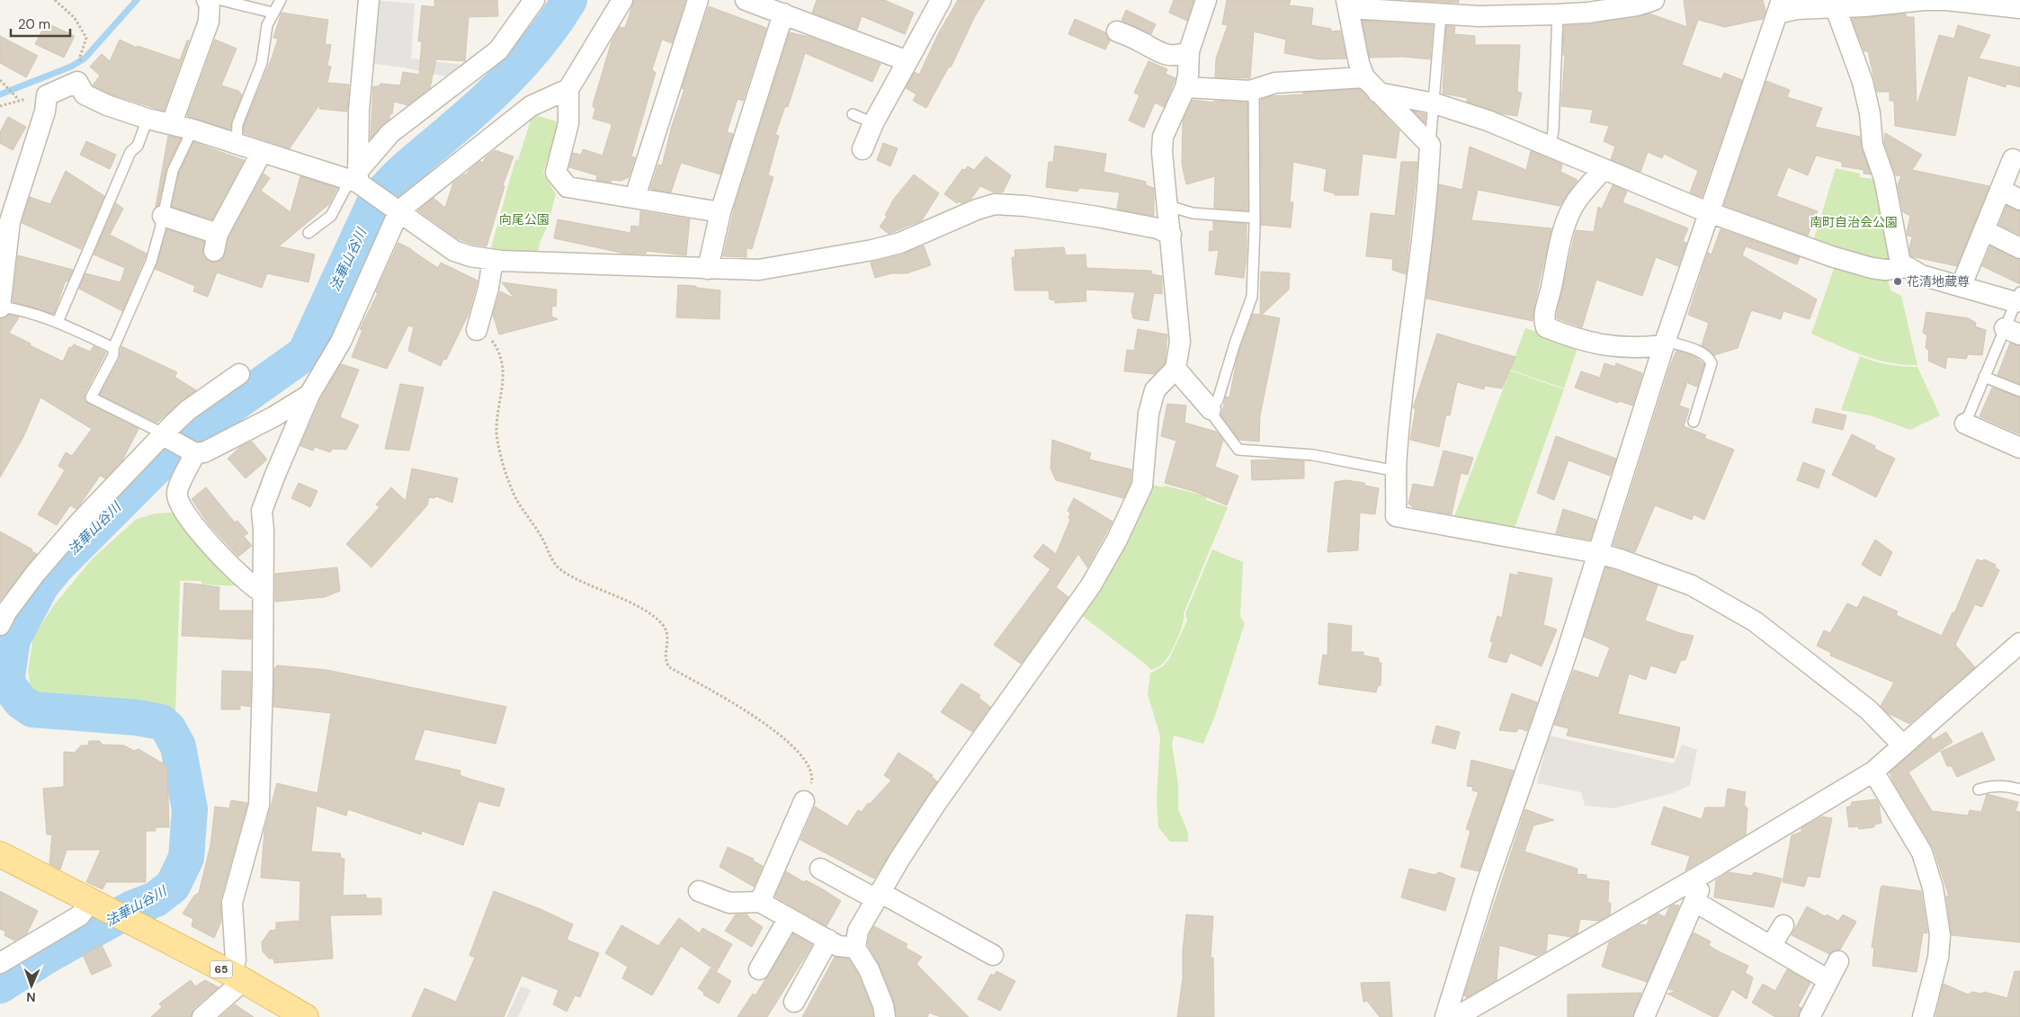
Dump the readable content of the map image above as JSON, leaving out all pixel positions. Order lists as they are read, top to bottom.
{
  "streets": {
    "main road": ["65"]
  },
  "water": ["法華山谷川"],
  "parks": ["向尾公園", "南町自治会公園"],
  "places": ["花清地蔵尊"],
  "scale_bar": "20 m",
  "north": "bottom"
}
